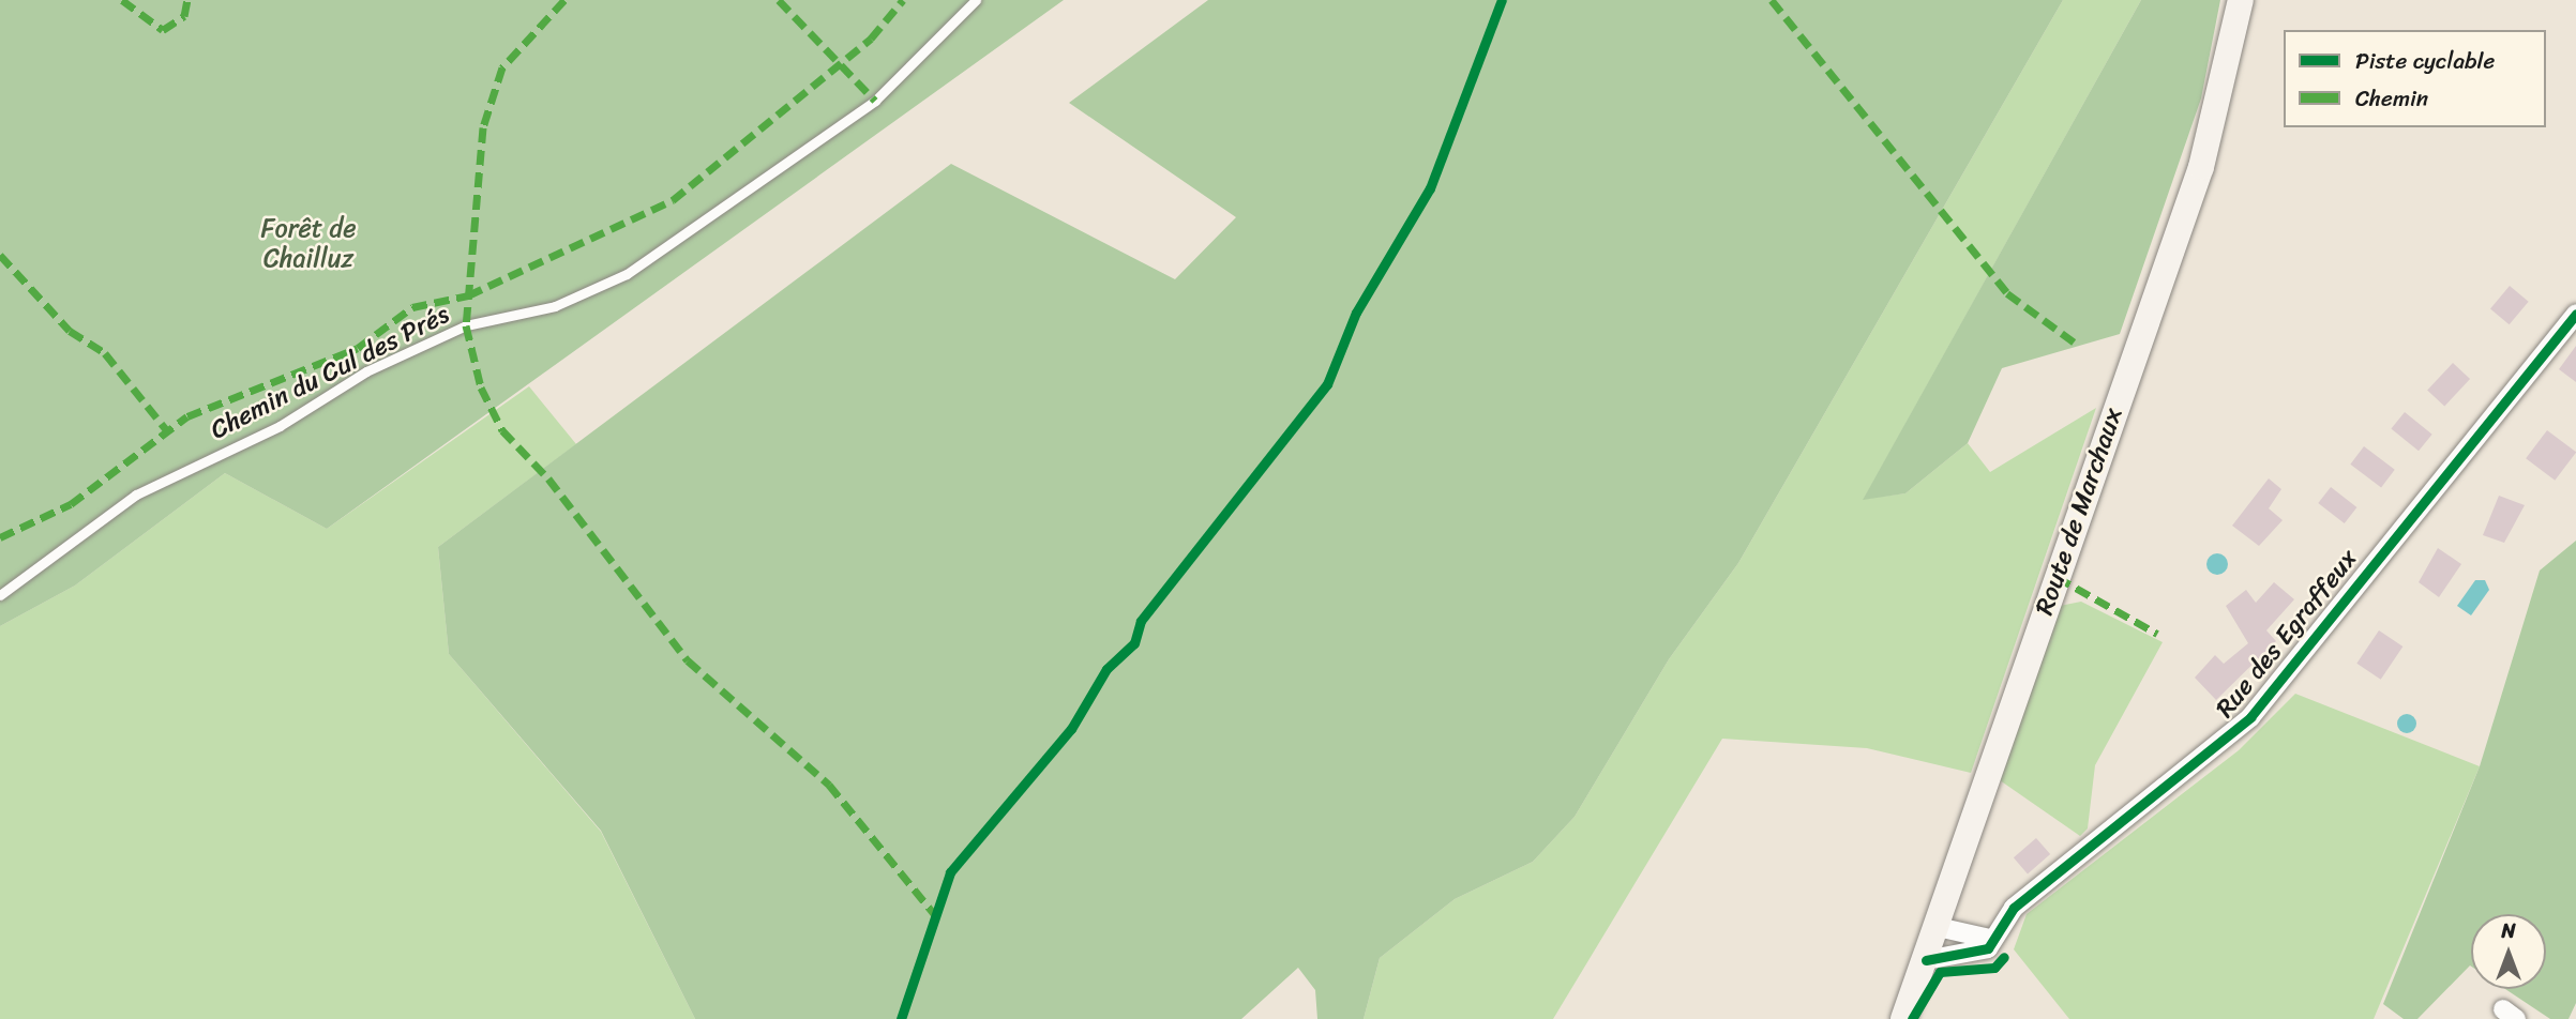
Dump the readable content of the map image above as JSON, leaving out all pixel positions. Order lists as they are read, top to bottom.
{
  "streets": {
    "main road": ["Route de Marchaux"],
    "street": ["Rue des Egraffeux"],
    "lane": ["Chemin du Cul des Prés"]
  },
  "parks": ["Forêt de Chailluz"],
  "legend": ["Piste cyclable", "Chemin"],
  "north": "top"
}
